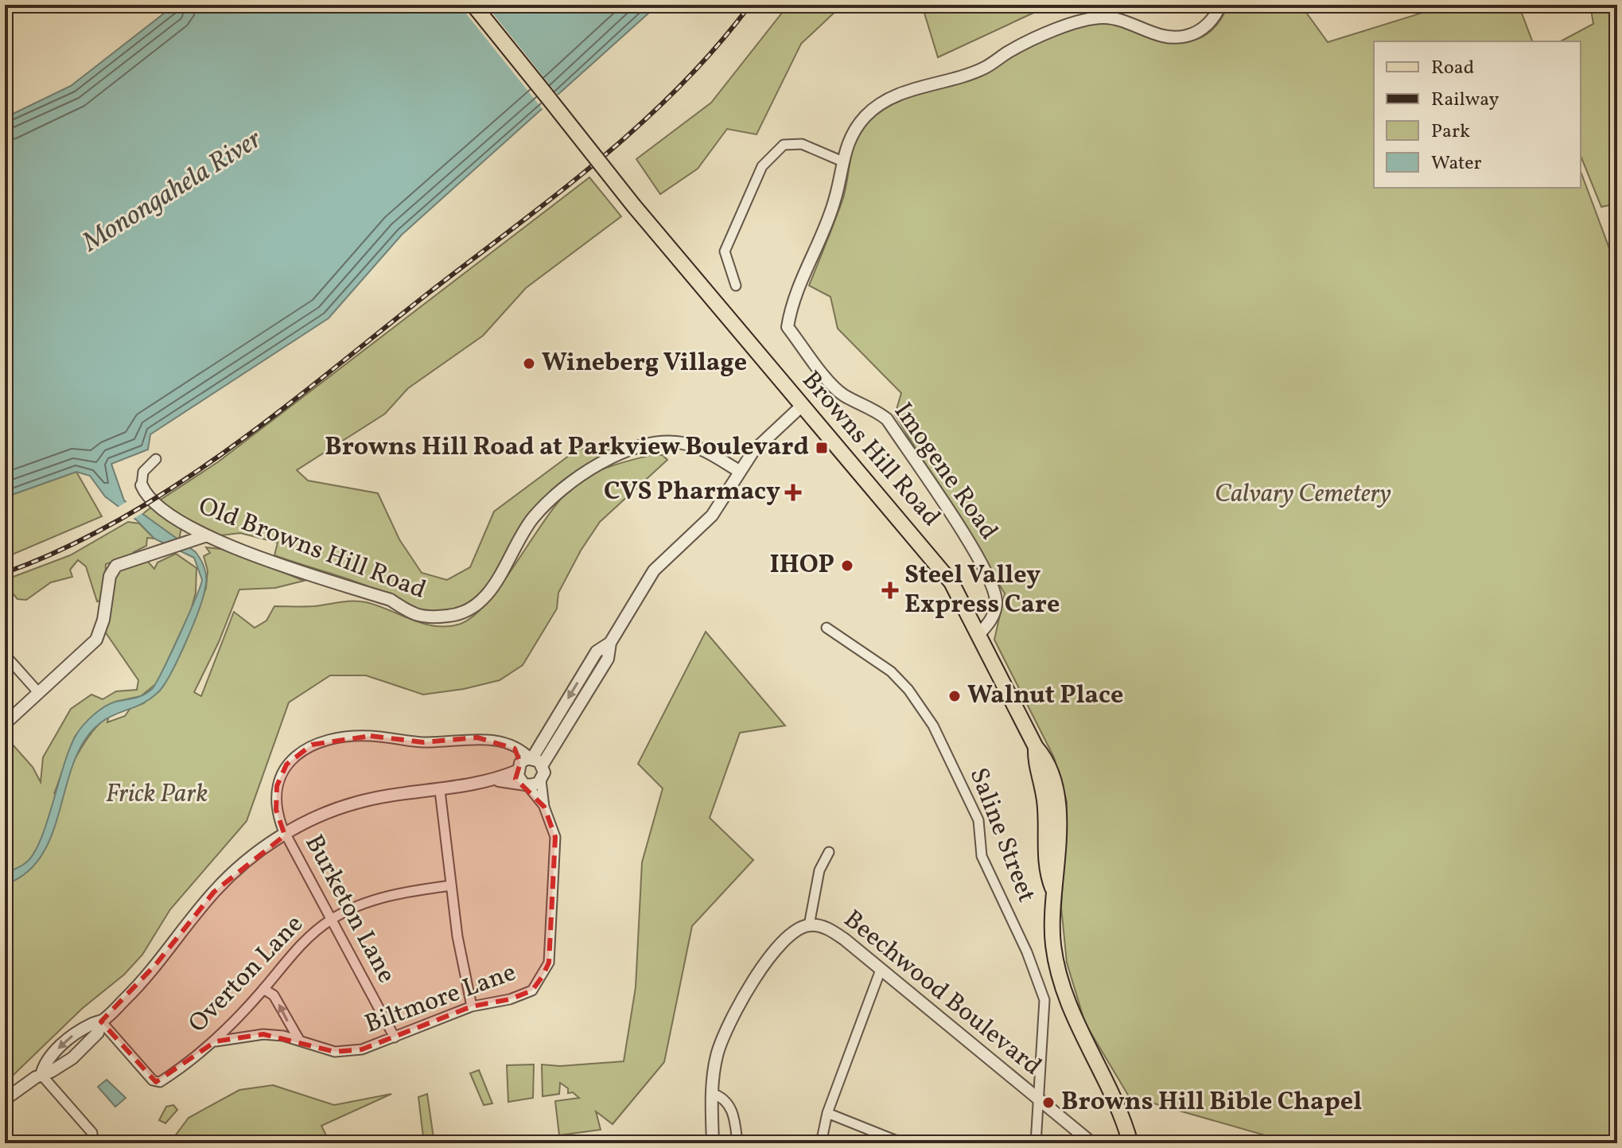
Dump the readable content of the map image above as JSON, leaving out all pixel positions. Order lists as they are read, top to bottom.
{
  "streets": {
    "main road": ["Browns Hill Road"],
    "street": [
      "Imogene Road",
      "Old Browns Hill Road",
      "Saline Street",
      "Burketon Lane",
      "Overton Lane",
      "Beechwood Boulevard",
      "Biltmore Lane"
    ]
  },
  "crossings": [
    ["Browns Hill Road", "Imogene Road"],
    ["Saline Street", "Beechwood Boulevard"],
    ["Burketon Lane", "Overton Lane"],
    ["Burketon Lane", "Biltmore Lane"],
    ["Overton Lane", "Biltmore Lane"]
  ],
  "water": ["Monongahela River"],
  "parks": ["Calvary Cemetery", "Frick Park"],
  "places": {
    "other": [
      "Wineberg Village",
      "IHOP",
      "Walnut Place",
      "Browns Hill Bible Chapel"
    ],
    "transit": ["Browns Hill Road at Parkview Boulevard"],
    "health": ["CVS Pharmacy", "Steel Valley Express Care"]
  },
  "legend": [
    "Road",
    "Railway",
    "Park",
    "Water"
  ]
}
